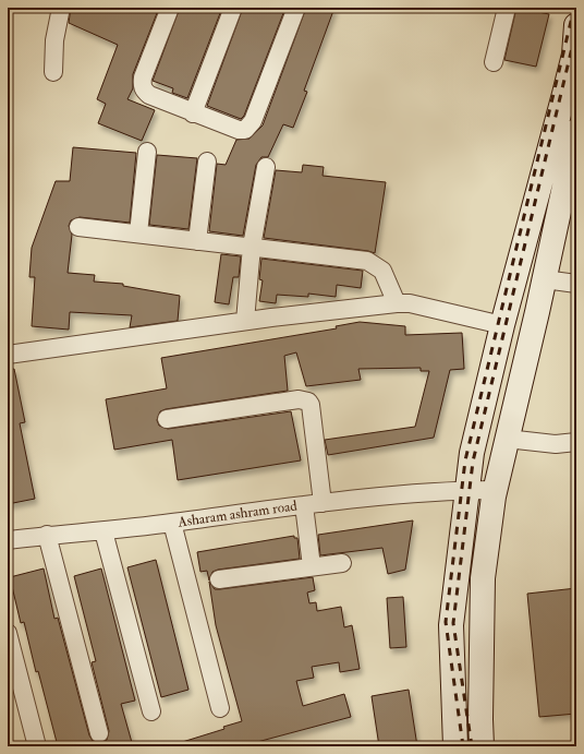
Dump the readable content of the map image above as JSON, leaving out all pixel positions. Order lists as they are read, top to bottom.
{
  "streets": {
    "street": ["Asharam ashram road"]
  }
}
